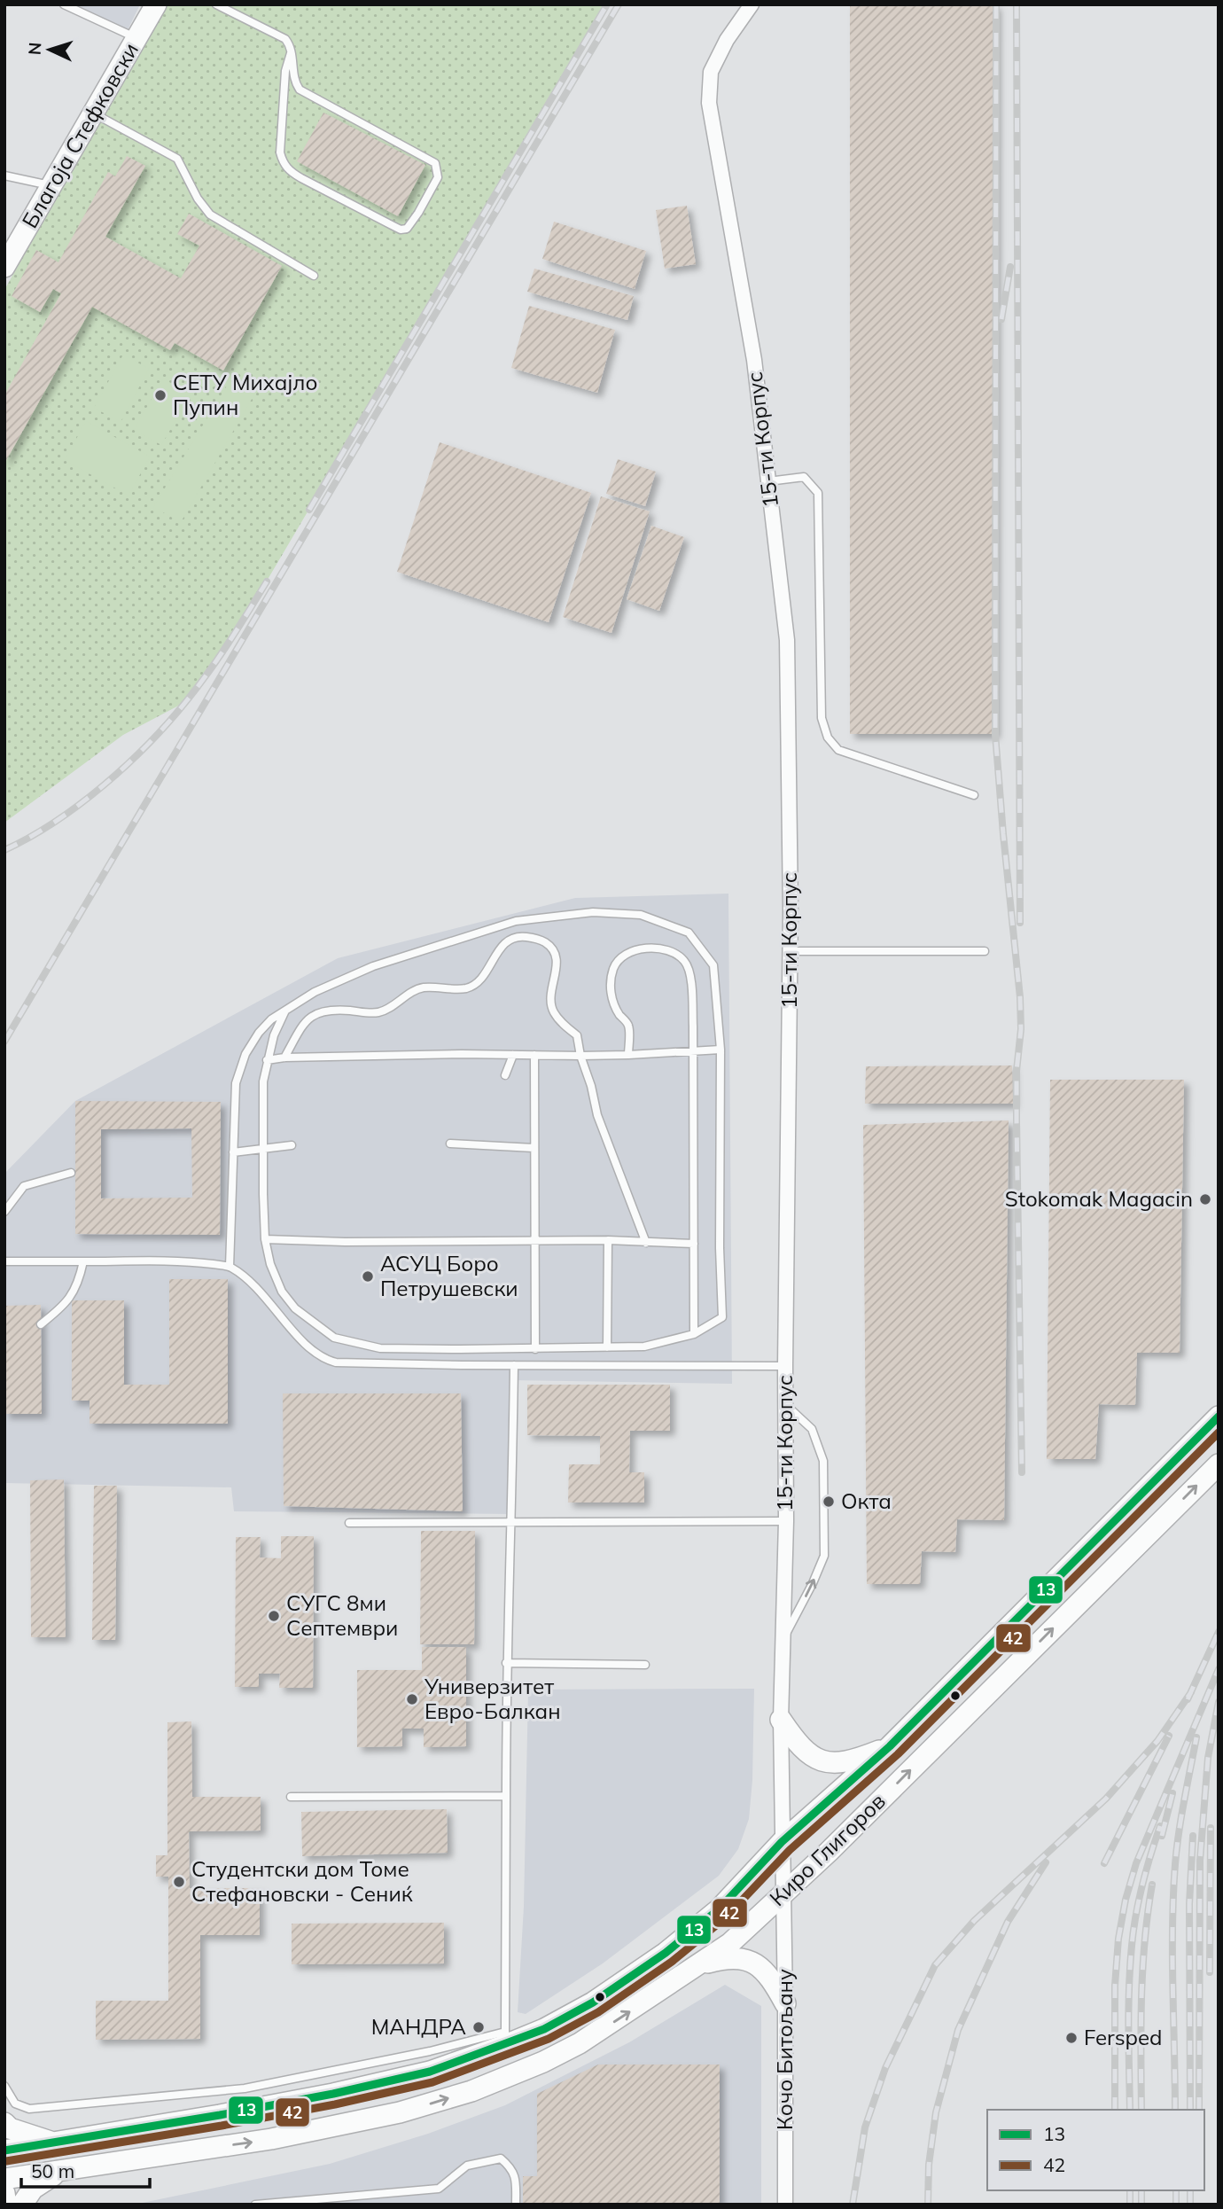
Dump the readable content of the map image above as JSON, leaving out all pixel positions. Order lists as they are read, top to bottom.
{
  "streets": {
    "street": [
      "Благоја Стефковски",
      "15-ти Корпус",
      "Киро Глигоров",
      "Кочо Битољану"
    ]
  },
  "crossings": [
    ["15-ти Корпус", "Киро Глигоров"],
    ["15-ти Корпус", "Кочо Битољану"],
    ["Киро Глигоров", "Кочо Битољану"]
  ],
  "places": [
    "СЕТУ Михајло Пупин",
    "Stokomak Magacin",
    "АСУЦ Боро Петрушевски",
    "Окта",
    "СУГС 8ми Септември",
    "Универзитет Евро-Балкан",
    "Студентски дом Томе Стефановски - Сениќ",
    "МАНДРА",
    "Fersped"
  ],
  "lines": ["transit line 13", "transit line 42"],
  "legend": ["13", "42"],
  "scale_bar": "50 m",
  "north": "left"
}
